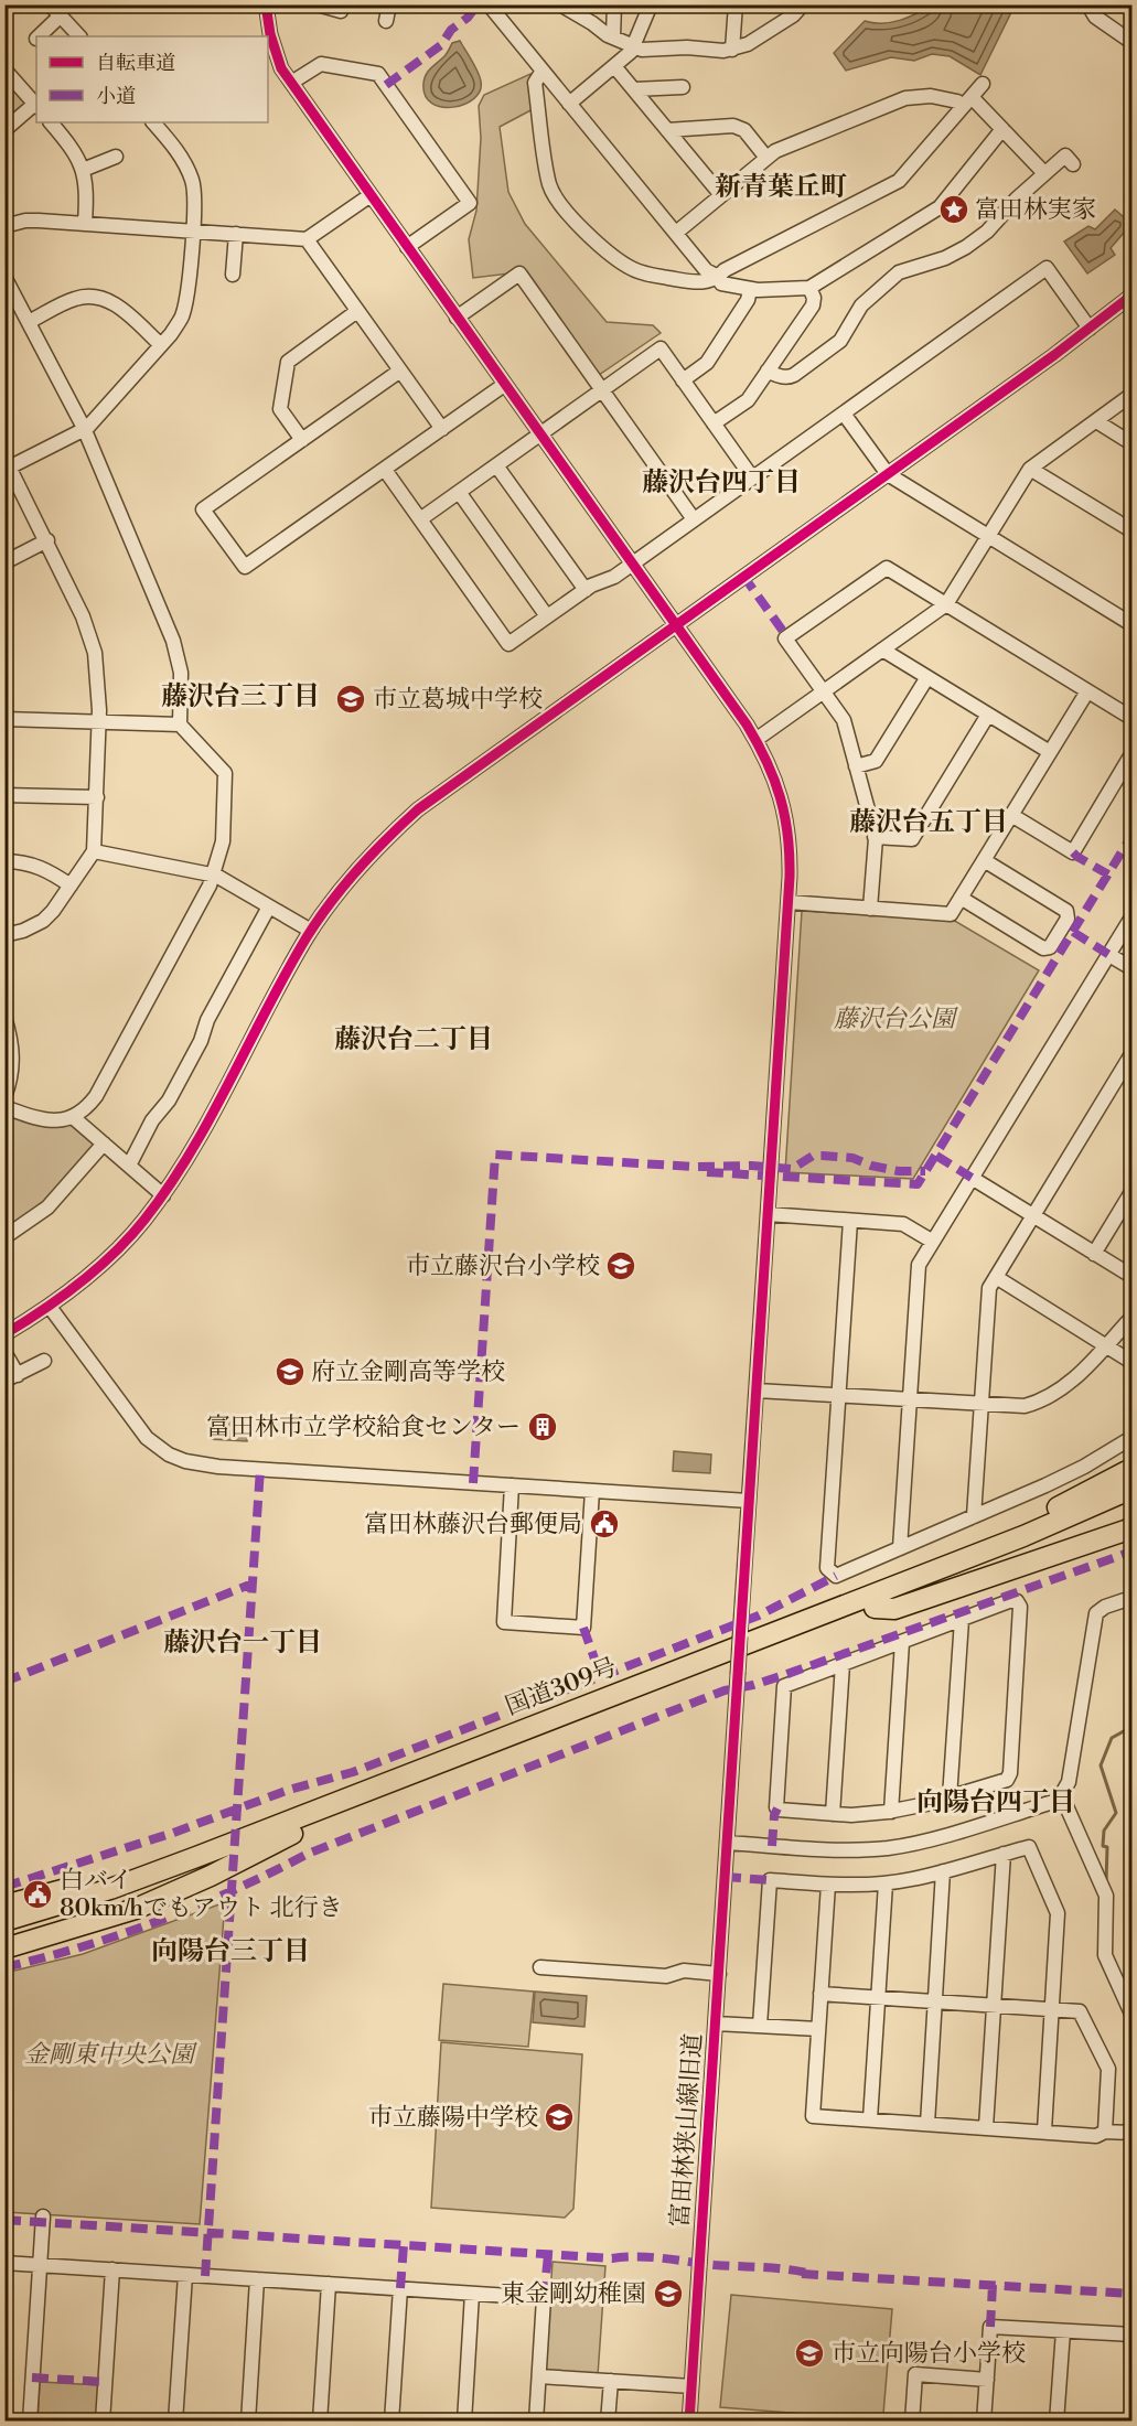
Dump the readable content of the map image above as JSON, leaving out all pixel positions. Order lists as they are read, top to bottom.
{
  "streets": {
    "highway": ["国道309号"],
    "street": ["富田林狭山線旧道"]
  },
  "districts": [
    "新青葉丘町",
    "藤沢台四丁目",
    "藤沢台三丁目",
    "藤沢台五丁目",
    "藤沢台二丁目",
    "藤沢台一丁目",
    "向陽台四丁目",
    "向陽台三丁目"
  ],
  "parks": ["藤沢台公園", "金剛東中央公園"],
  "places": {
    "place": ["富田林実家"],
    "school or university": [
      "市立葛城中学校",
      "市立藤沢台小学校",
      "府立金剛高等学校",
      "市立藤陽中学校",
      "東金剛幼稚園",
      "市立向陽台小学校"
    ],
    "building": ["富田林市立学校給食センター"],
    "public building": ["富田林藤沢台郵便局", "白バイ 80km/hでもアウト 北行き"]
  },
  "legend": ["自転車道", "小道"]
}
